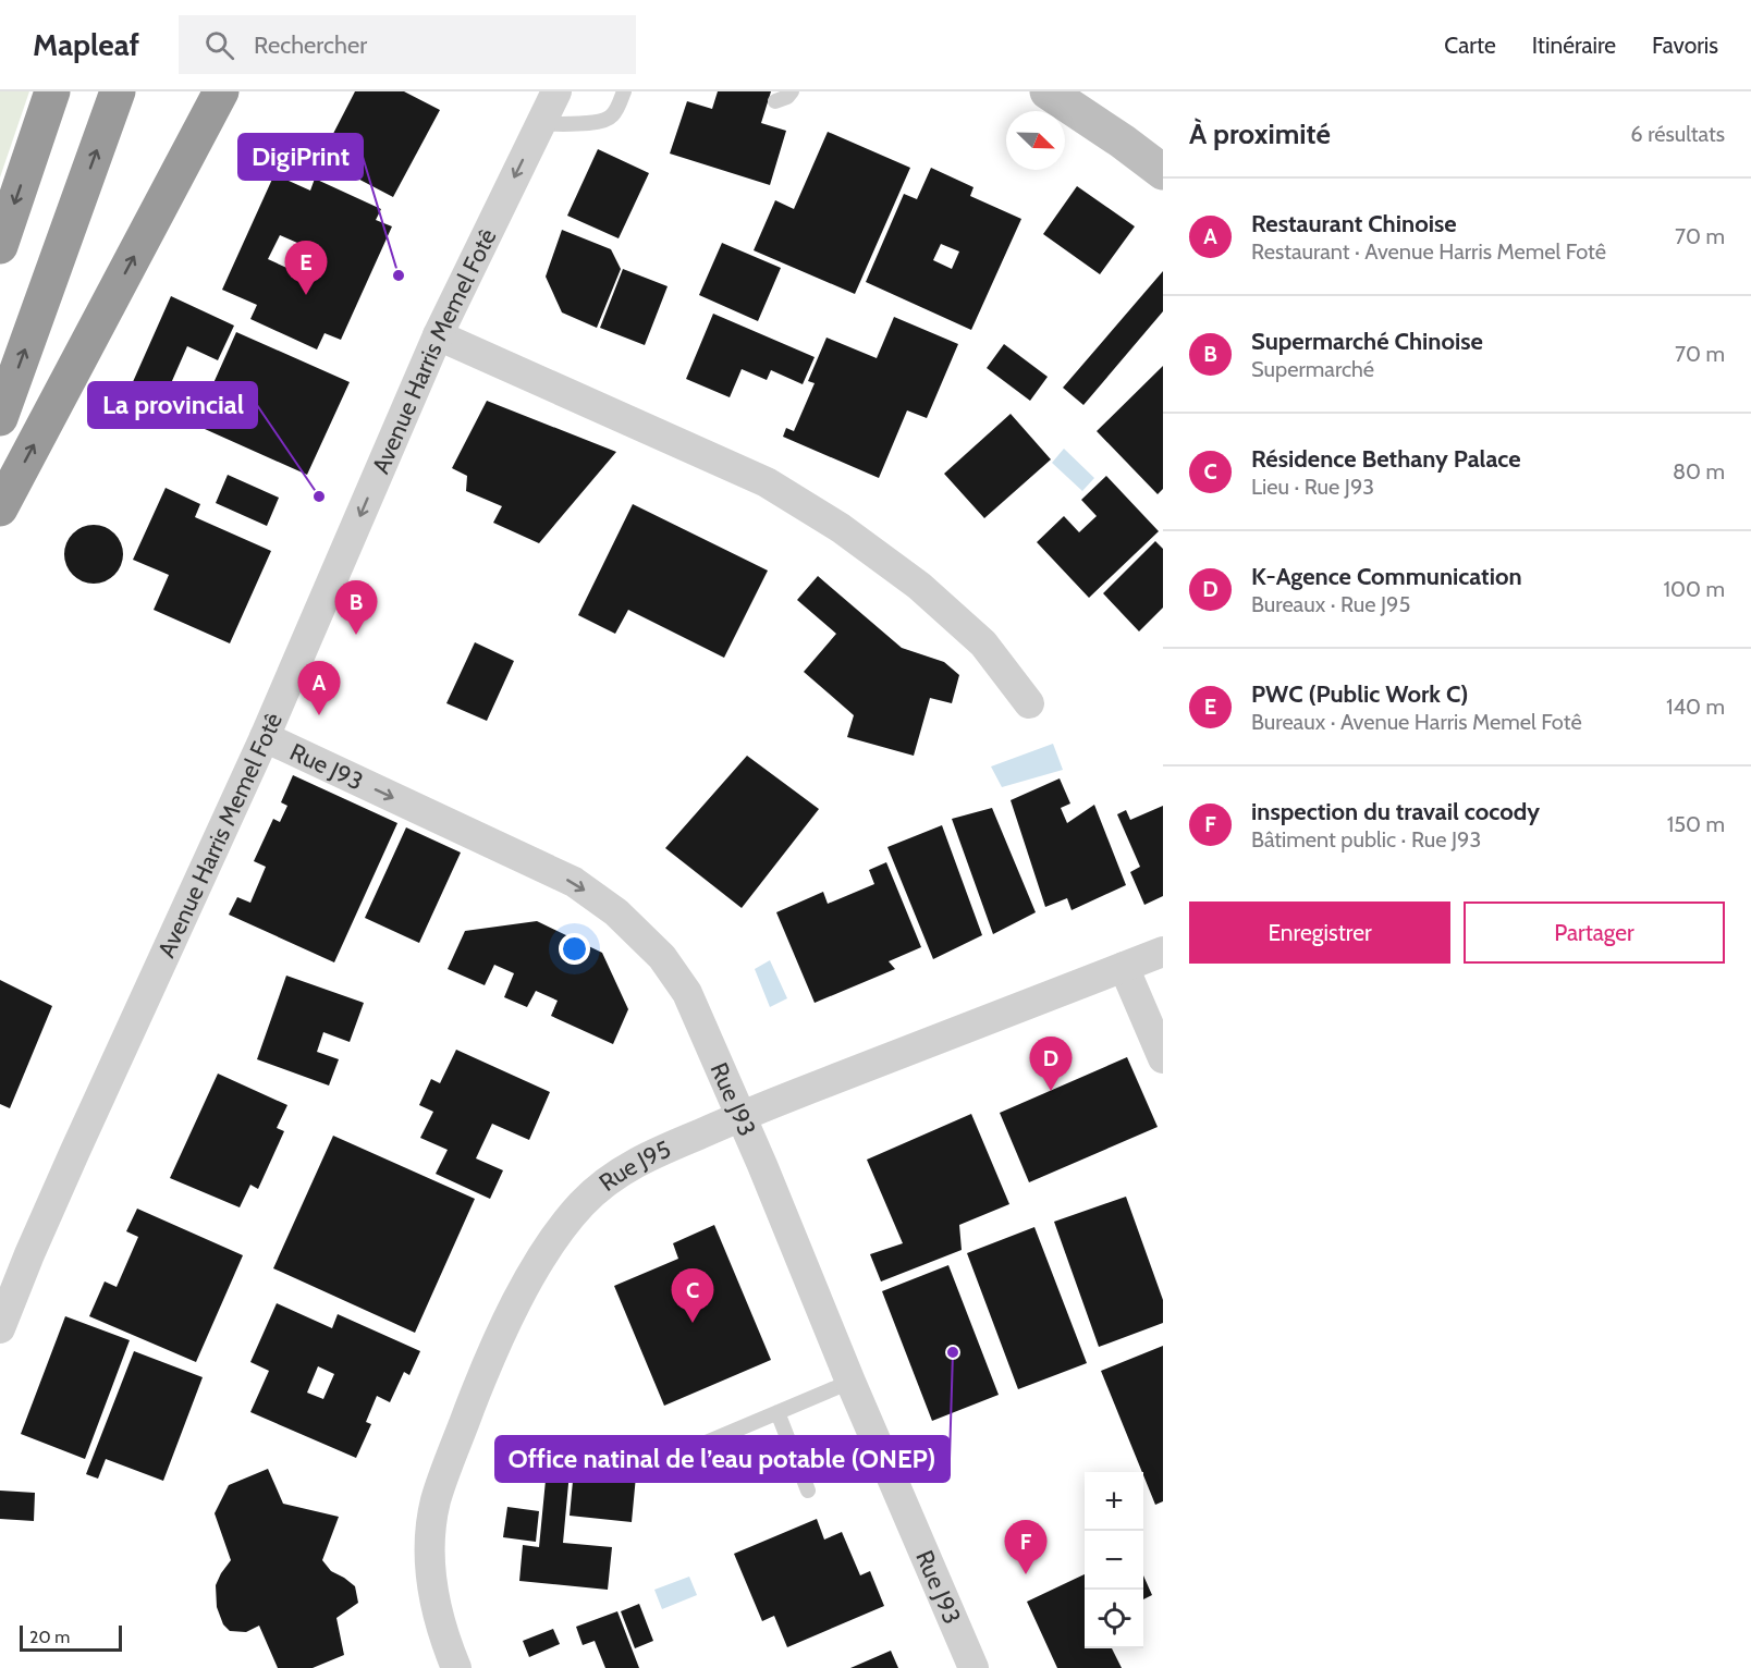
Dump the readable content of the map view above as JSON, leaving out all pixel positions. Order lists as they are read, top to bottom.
{
  "streets": {
    "street": ["Avenue Harris Memel Fotê", "Rue J93", "Rue J95"]
  },
  "crossings": [
    ["Avenue Harris Memel Fotê", "Rue J93"],
    ["Rue J93", "Rue J95"]
  ],
  "one_way": ["Avenue Harris Memel Fotê", "Rue J93"],
  "places": ["DigiPrint", "La provincial", "Office natinal de l’eau potable (ONEP)"],
  "scale_bar": "20 m",
  "north": "bottom right",
  "page": {
    "header": "Mapleaf",
    "search": "Rechercher",
    "nav": ["Carte", "Itinéraire", "Favoris"],
    "heading": ["À proximité", "6 résultats"],
    "list": [
      {
        "mark": "A",
        "name": "Restaurant Chinoise",
        "note": "Restaurant · Avenue Harris Memel Fotê",
        "value": "70 m"
      },
      {
        "mark": "B",
        "name": "Supermarché Chinoise",
        "note": "Supermarché",
        "value": "70 m"
      },
      {
        "mark": "C",
        "name": "Résidence Bethany Palace",
        "note": "Lieu · Rue J93",
        "value": "80 m"
      },
      {
        "mark": "D",
        "name": "K-Agence Communication",
        "note": "Bureaux · Rue J95",
        "value": "100 m"
      },
      {
        "mark": "E",
        "name": "PWC (Public Work C)",
        "note": "Bureaux · Avenue Harris Memel Fotê",
        "value": "140 m"
      },
      {
        "mark": "F",
        "name": "inspection du travail cocody",
        "note": "Bâtiment public · Rue J93",
        "value": "150 m"
      }
    ],
    "pins": [
      "E",
      "B",
      "A",
      "D",
      "C",
      "F"
    ],
    "buttons": ["Enregistrer", "Partager"],
    "map_buttons": ["+", "−"],
    "scale": "20 m"
  }
}
